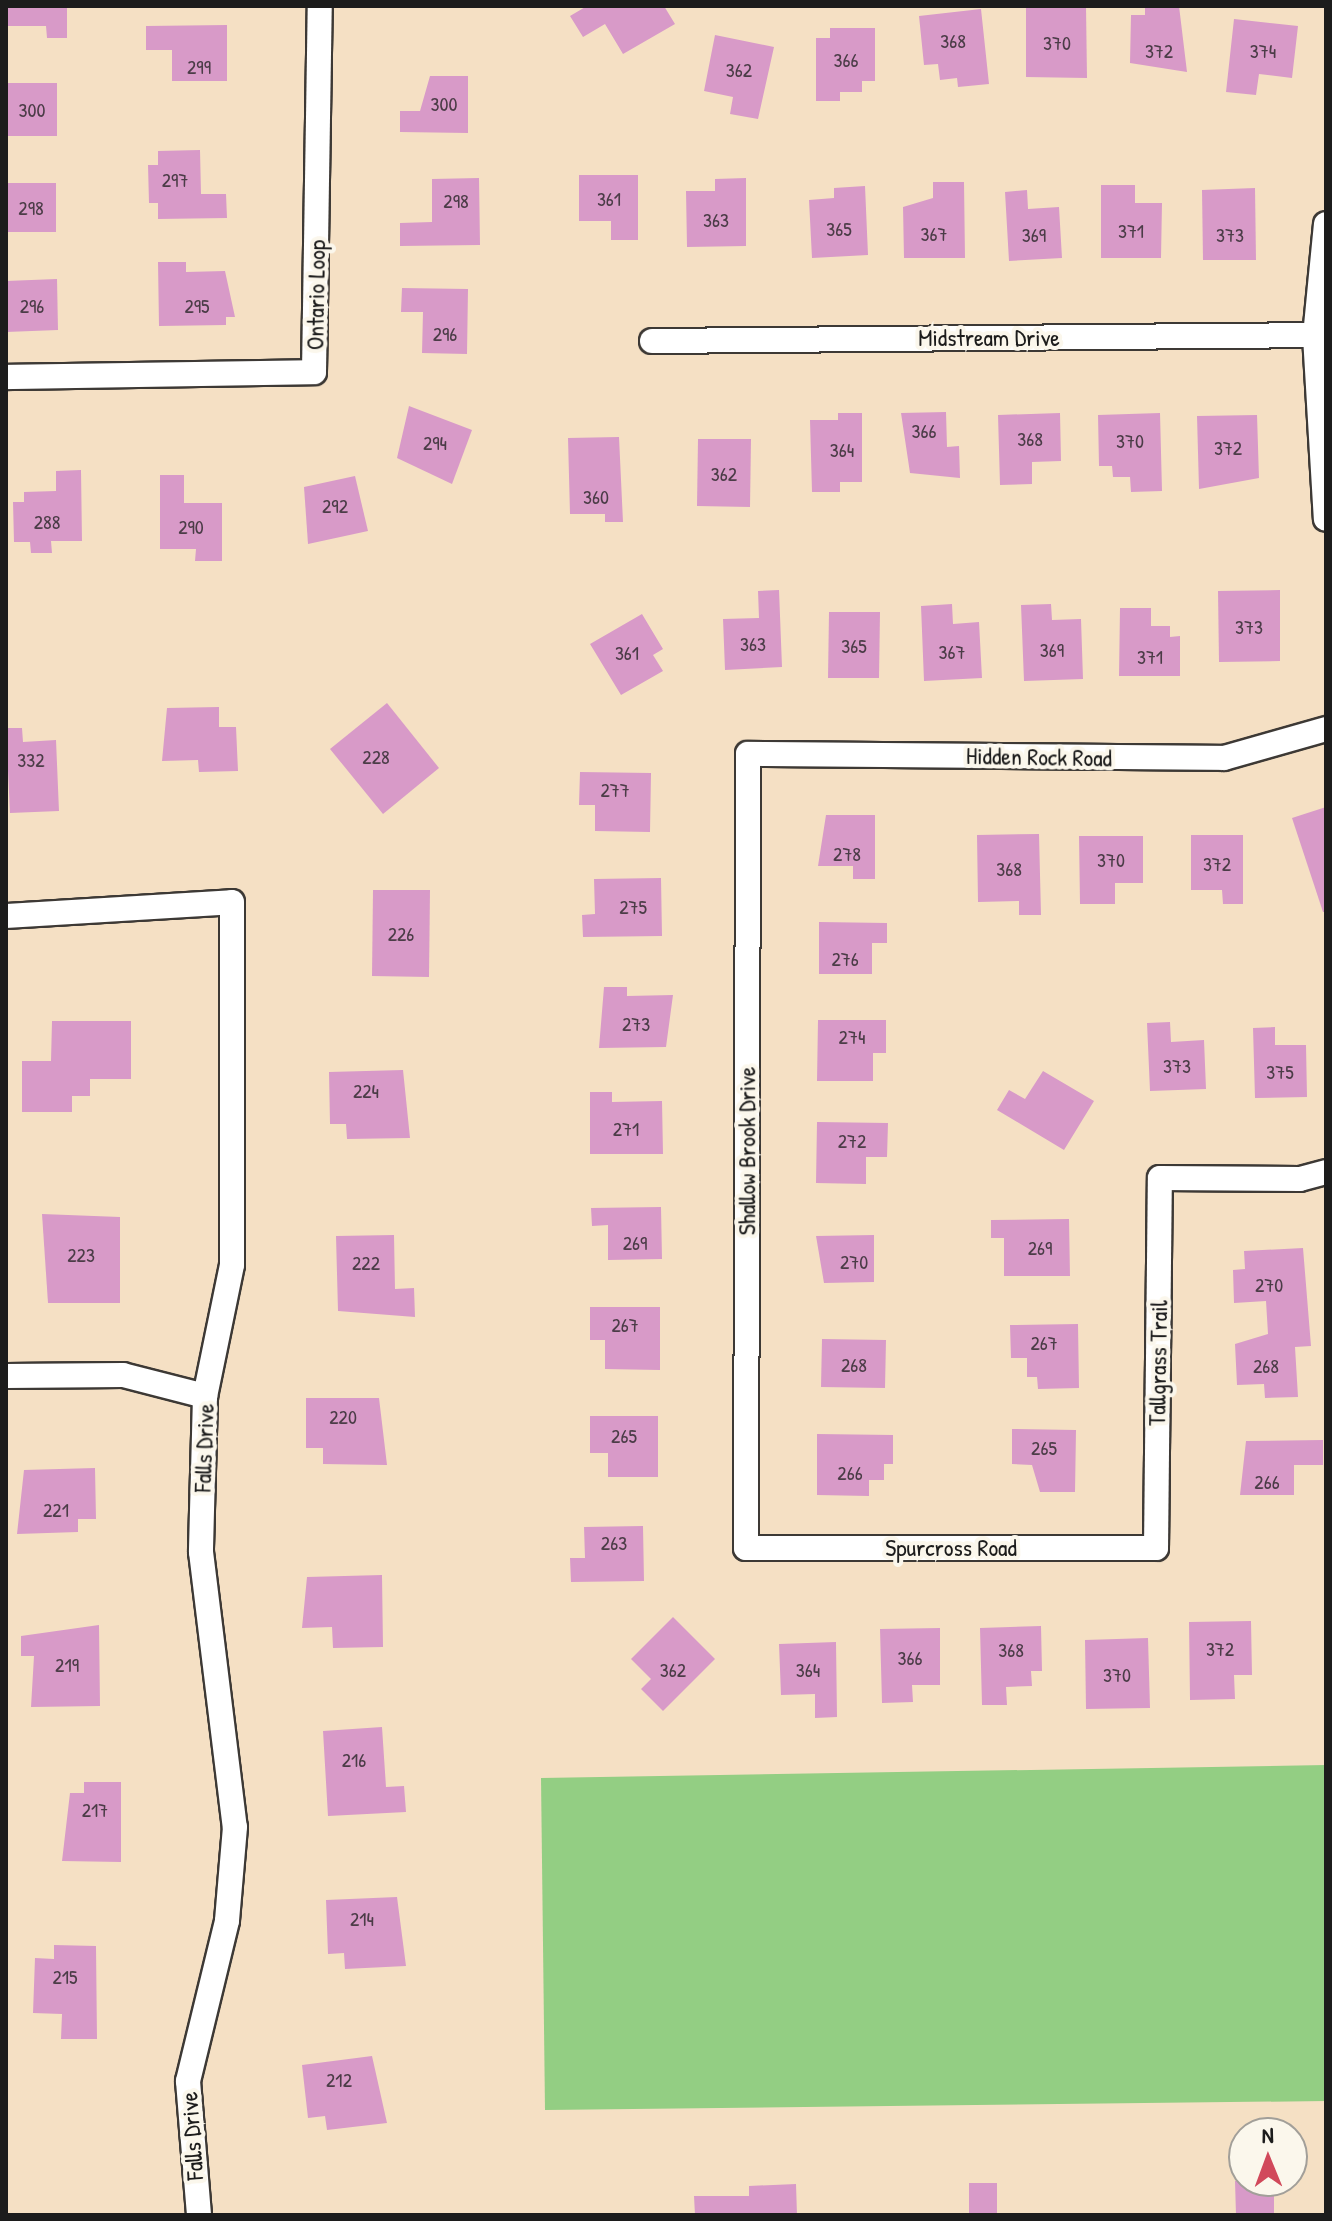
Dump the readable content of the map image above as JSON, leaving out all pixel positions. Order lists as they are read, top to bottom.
{
  "streets": {
    "street": [
      "Ontario Loop",
      "Midstream Drive",
      "Hidden Rock Road",
      "Shallow Brook Drive",
      "Tallgrass Trail",
      "Falls Drive",
      "Spurcross Road"
    ]
  },
  "crossings": [
    ["Hidden Rock Road", "Shallow Brook Drive"],
    ["Shallow Brook Drive", "Spurcross Road"],
    ["Tallgrass Trail", "Spurcross Road"]
  ],
  "house_numbers": [
    "368",
    "370",
    "372",
    "374",
    "366",
    "299",
    "362",
    "300",
    "300",
    "297",
    "361",
    "298",
    "298",
    "363",
    "365",
    "371",
    "367",
    "369",
    "373",
    "296",
    "295",
    "296",
    "366",
    "368",
    "370",
    "294",
    "372",
    "364",
    "362",
    "360",
    "292",
    "288",
    "290",
    "373",
    "363",
    "365",
    "369",
    "367",
    "361",
    "371",
    "228",
    "332",
    "277",
    "278",
    "370",
    "372",
    "368",
    "275",
    "226",
    "276",
    "273",
    "274",
    "373",
    "375",
    "224",
    "271",
    "272",
    "269",
    "269",
    "223",
    "270",
    "222",
    "270",
    "267",
    "267",
    "268",
    "268",
    "220",
    "265",
    "265",
    "266",
    "266",
    "221",
    "263",
    "372",
    "368",
    "366",
    "219",
    "362",
    "364",
    "370",
    "216",
    "217",
    "214",
    "215",
    "212"
  ],
  "north": "top"
}
